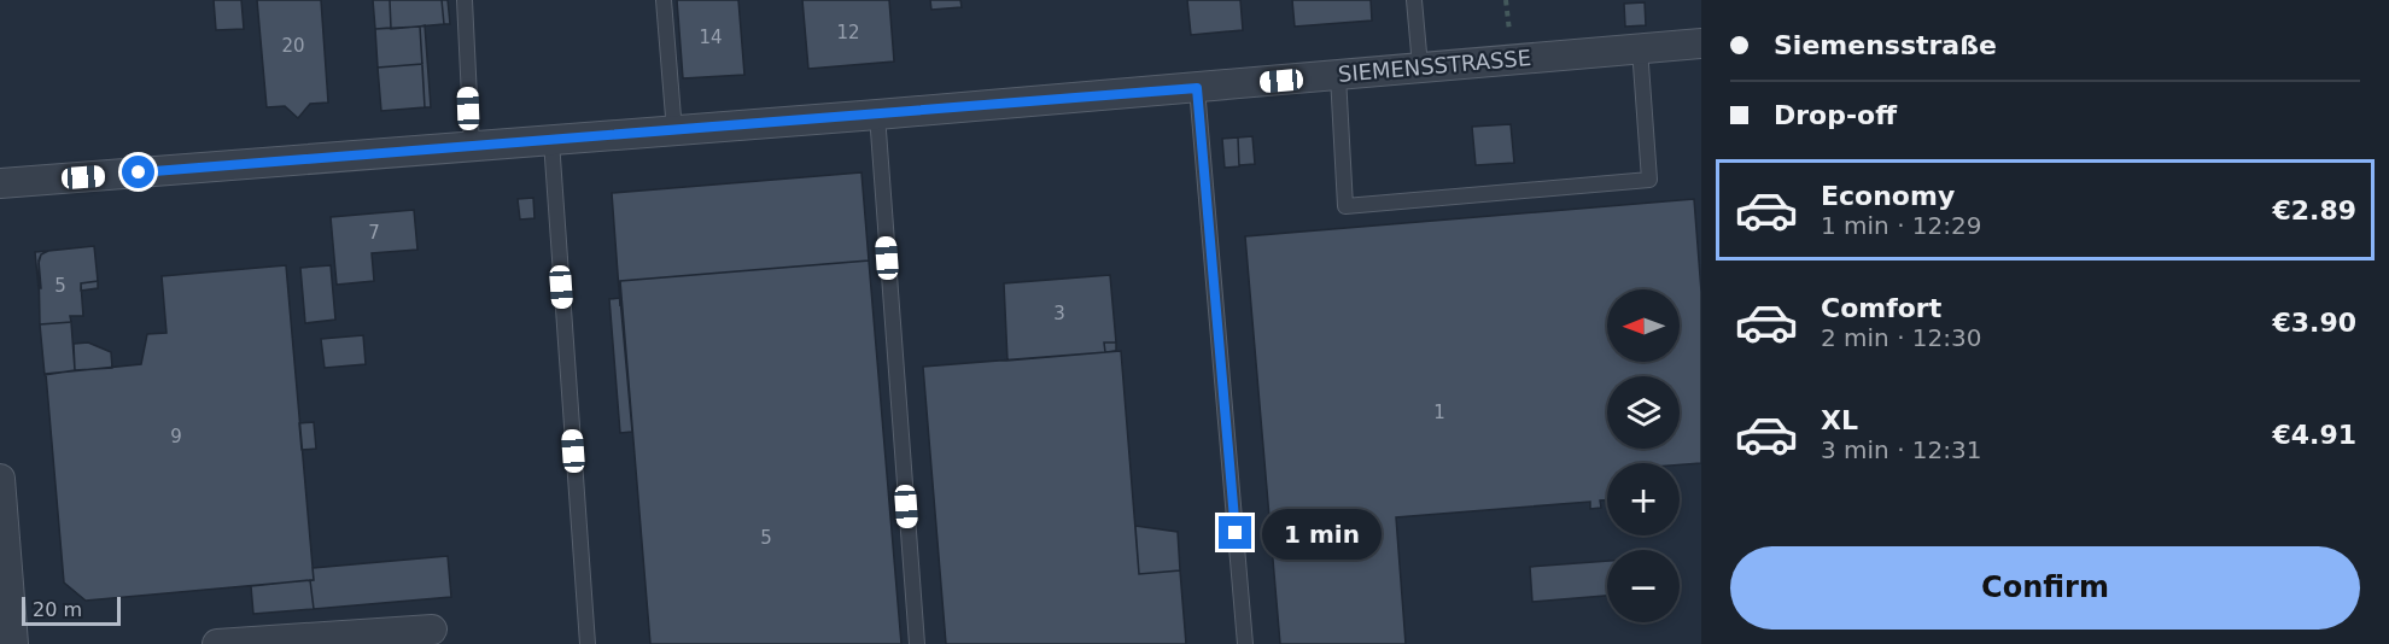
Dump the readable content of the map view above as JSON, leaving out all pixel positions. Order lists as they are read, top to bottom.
{
  "streets": {
    "street": ["SIEMENSSTRASSE"]
  },
  "house_numbers": [
    "12",
    "14",
    "20",
    "7",
    "5",
    "3",
    "1",
    "9",
    "5"
  ],
  "scale_bar": "20 m",
  "north": "left",
  "page": {
    "banner": ["Siemensstraße", "Drop-off"],
    "list": [
      {
        "name": "Economy",
        "note": "1 min · 12:29",
        "value": "€2.89"
      },
      {
        "name": "Comfort",
        "note": "2 min · 12:30",
        "value": "€3.90"
      },
      {
        "name": "XL",
        "note": "3 min · 12:31",
        "value": "€4.91"
      }
    ],
    "map_buttons": ["+", "−"],
    "bubble": "1 min",
    "buttons": "Confirm",
    "scale": "20 m"
  }
}
